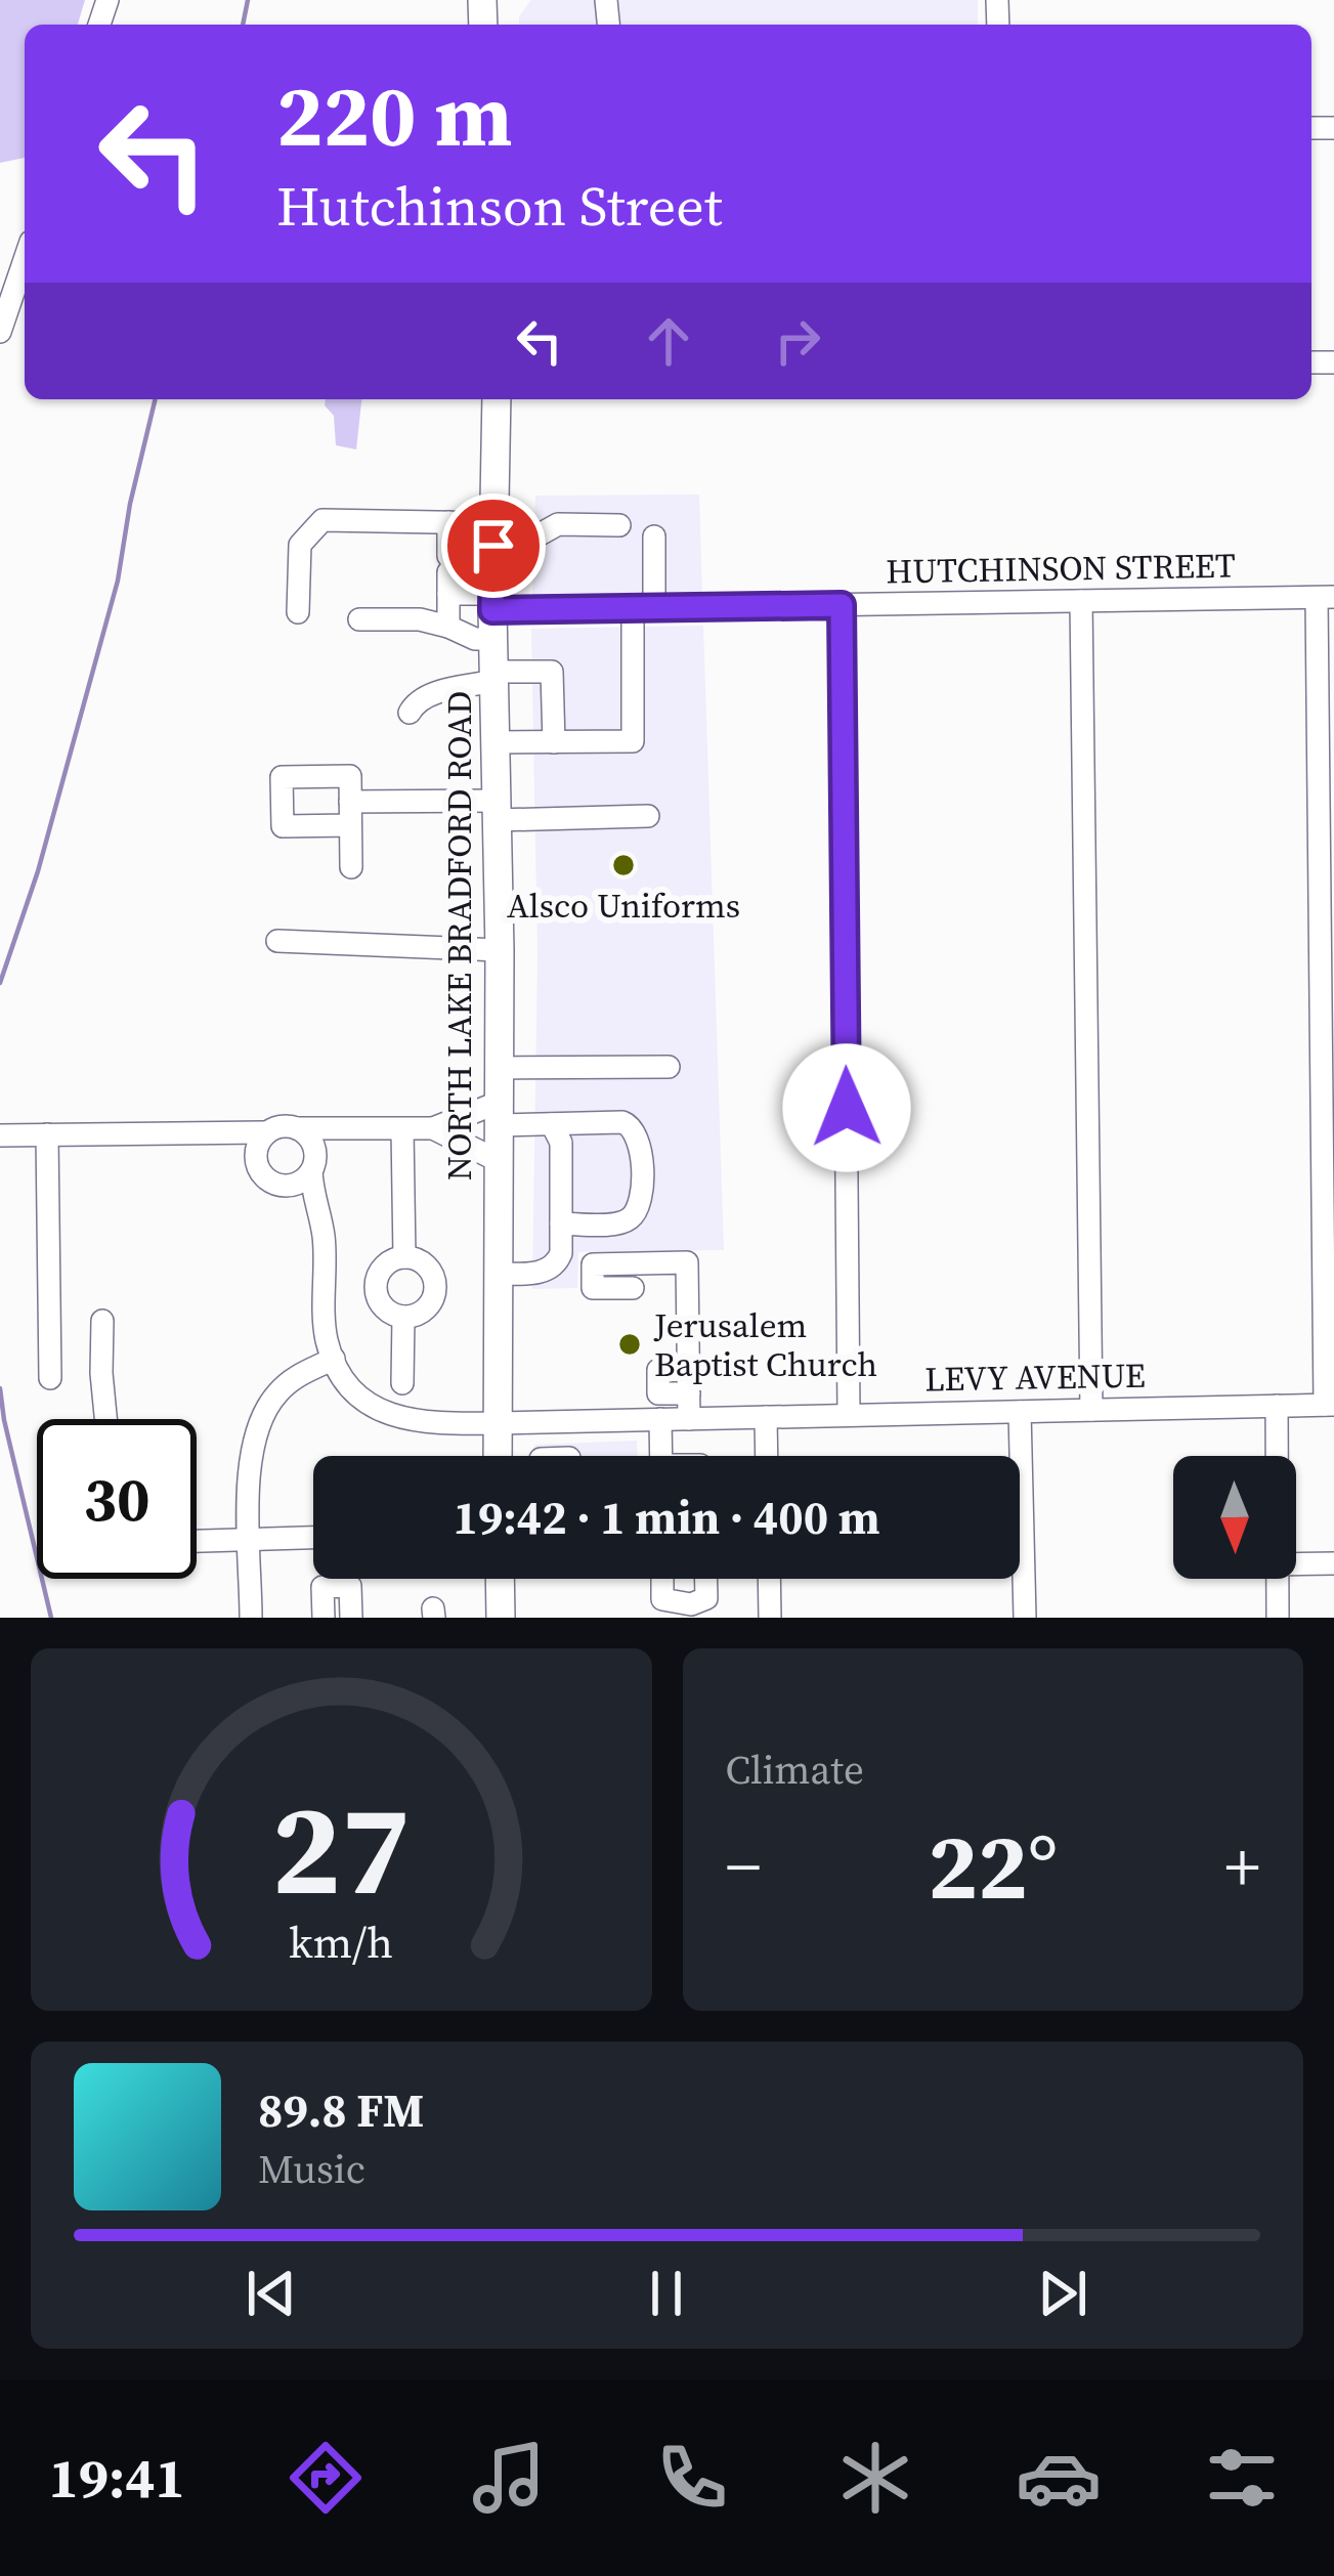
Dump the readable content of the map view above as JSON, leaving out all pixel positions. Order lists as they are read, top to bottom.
{
  "streets": {
    "main road": ["NORTH LAKE BRADFORD ROAD"],
    "street": ["HUTCHINSON STREET", "LEVY AVENUE"]
  },
  "crossings": [
    ["HUTCHINSON STREET", "NORTH LAKE BRADFORD ROAD"],
    ["NORTH LAKE BRADFORD ROAD", "LEVY AVENUE"]
  ],
  "places": ["Alsco Uniforms", "Jerusalem Baptist Church"],
  "north": "bottom",
  "page": {
    "turn": ["220 m", "Hutchinson Street"],
    "limit": "30",
    "trip": "19:42 · 1 min · 400 m",
    "tile": "Climate",
    "heat": ["−", "22°", "+"],
    "song": ["89.8 FM", "Music"],
    "tabs": "19:41",
    "gauge": ["27", "km/h"]
  }
}
